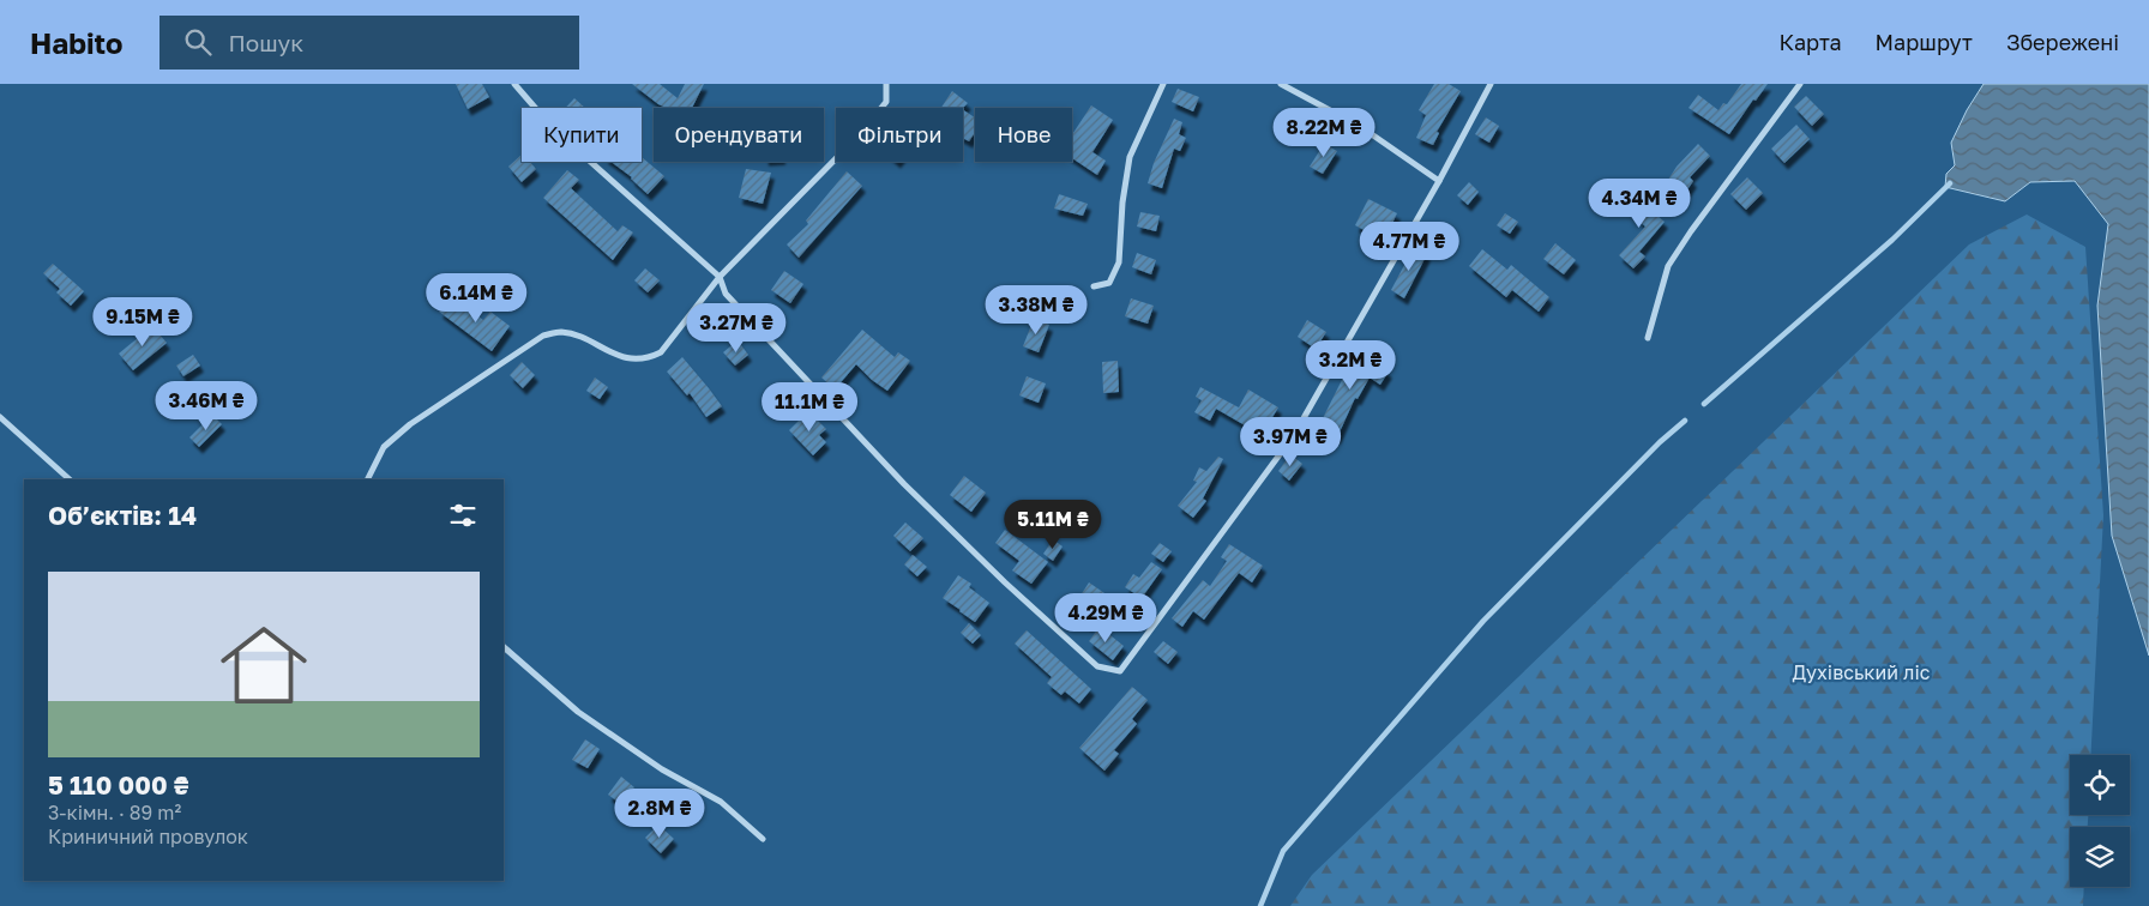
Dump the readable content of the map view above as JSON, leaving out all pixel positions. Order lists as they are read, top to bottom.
{
  "parks": ["Духівський ліс"],
  "page": {
    "header": "Habito",
    "search": "Пошук",
    "nav": ["Карта", "Маршрут", "Збережені"],
    "price": [
      "8.22M ₴",
      "4.34M ₴",
      "4.77M ₴",
      "6.14M ₴",
      "3.38M ₴",
      "9.15M ₴",
      "3.27M ₴",
      "3.2M ₴",
      "3.46M ₴",
      "11.1M ₴",
      "3.97M ₴",
      "5.11M ₴",
      "4.29M ₴",
      "2.8M ₴"
    ],
    "chip": [
      "Купити",
      "Орендувати",
      "Фільтри",
      "Нове"
    ],
    "heading": "Об’єктів: 14",
    "list": [
      {
        "name": "5 110 000 ₴",
        "note": "3-кімн. · 89 m² · Криничний провулок"
      }
    ]
  }
}
